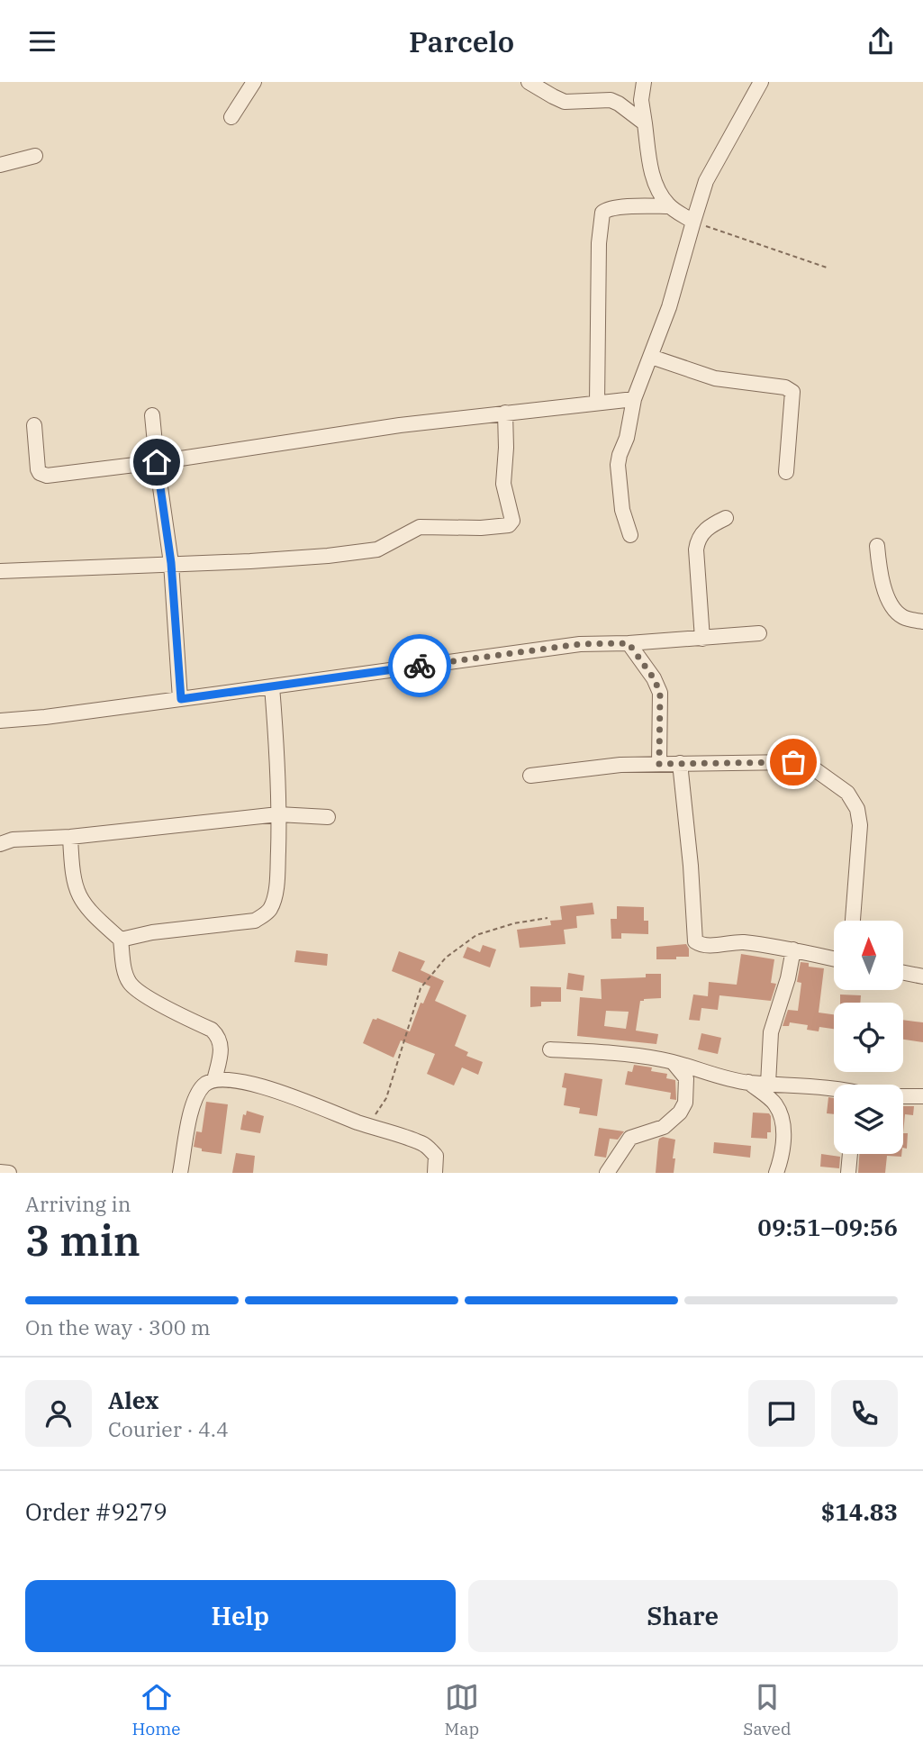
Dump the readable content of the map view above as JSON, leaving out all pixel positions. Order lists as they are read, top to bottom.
{
  "north": "top",
  "page": {
    "header": "Parcelo",
    "heading": ["3 min", "Arriving in", "09:51–09:56"],
    "panel": [
      "Alex",
      "Courier · 4.4",
      "Order #9279",
      "$14.83"
    ],
    "bar": "On the way · 300 m",
    "buttons": ["Help", "Share"],
    "tabs": ["Home", "Map", "Saved"]
  }
}
